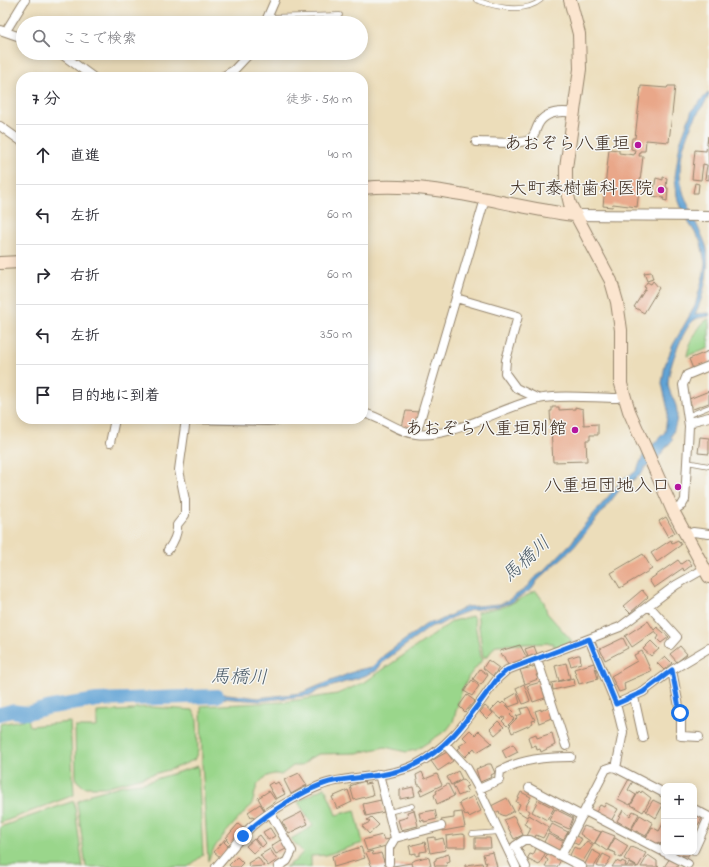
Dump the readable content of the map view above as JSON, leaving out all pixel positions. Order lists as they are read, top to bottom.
{
  "water": ["馬橋川"],
  "places": [
    "あおぞら八重垣",
    "大町泰樹歯科医院",
    "あおぞら八重垣別館",
    "八重垣団地入口"
  ],
  "page": {
    "search": "ここで検索",
    "heading": ["7 分", "徒歩 · 510 m"],
    "list": [
      ["直進", "40 m"],
      ["左折", "60 m"],
      ["右折", "60 m"],
      ["左折", "350 m"],
      "目的地に到着"
    ],
    "map_buttons": ["+", "−"]
  }
}
